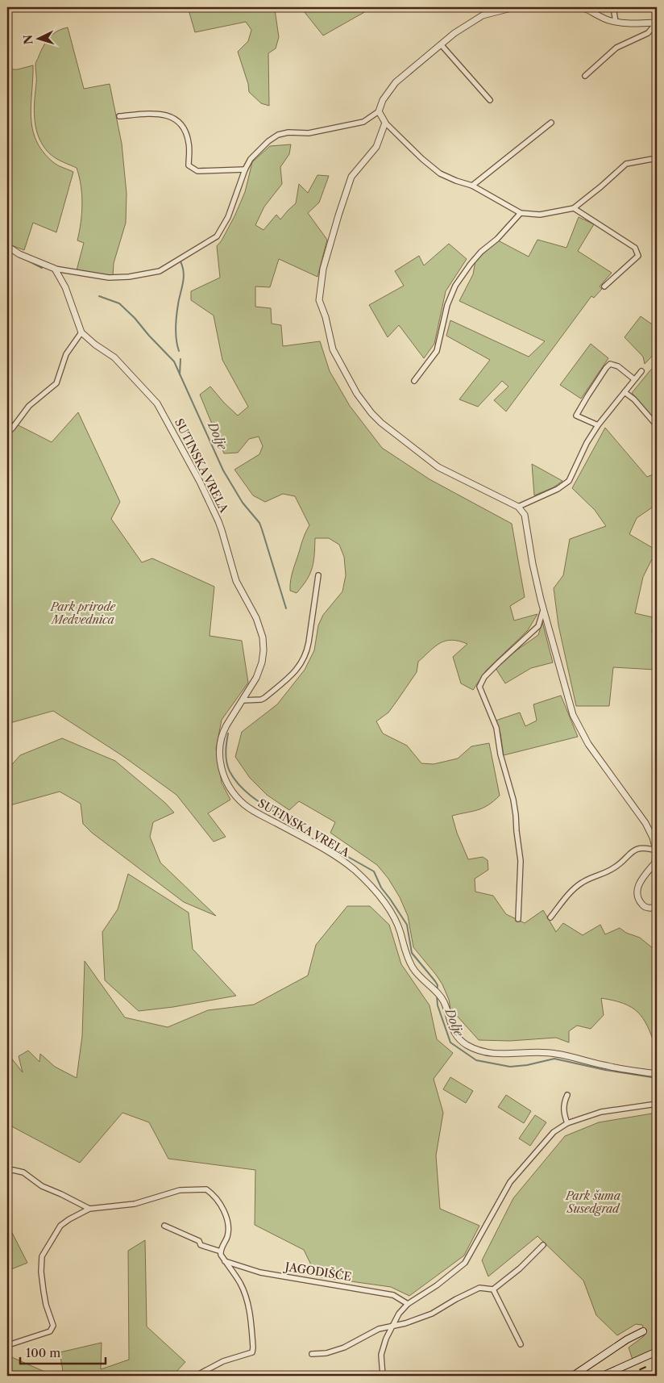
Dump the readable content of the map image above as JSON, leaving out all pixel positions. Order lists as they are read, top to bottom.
{
  "streets": {
    "street": ["SUTINSKA VRELA", "JAGODIŠĆE"]
  },
  "water": ["Dolje"],
  "parks": ["Park prirode Medvednica", "Park šuma Susedgrad"],
  "scale_bar": "100 m",
  "north": "left"
}
